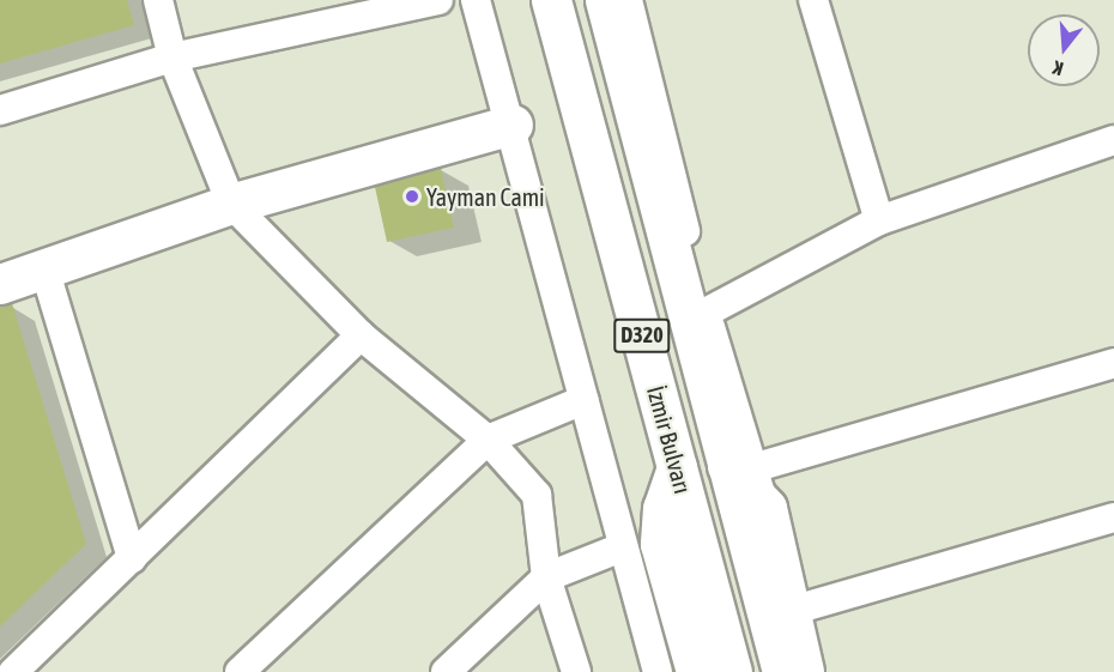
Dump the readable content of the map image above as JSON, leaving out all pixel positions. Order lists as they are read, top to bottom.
{
  "streets": {
    "main road": ["D320", "İzmir Bulvarı"]
  },
  "places": ["Yayman Cami"],
  "north": "bottom"
}
